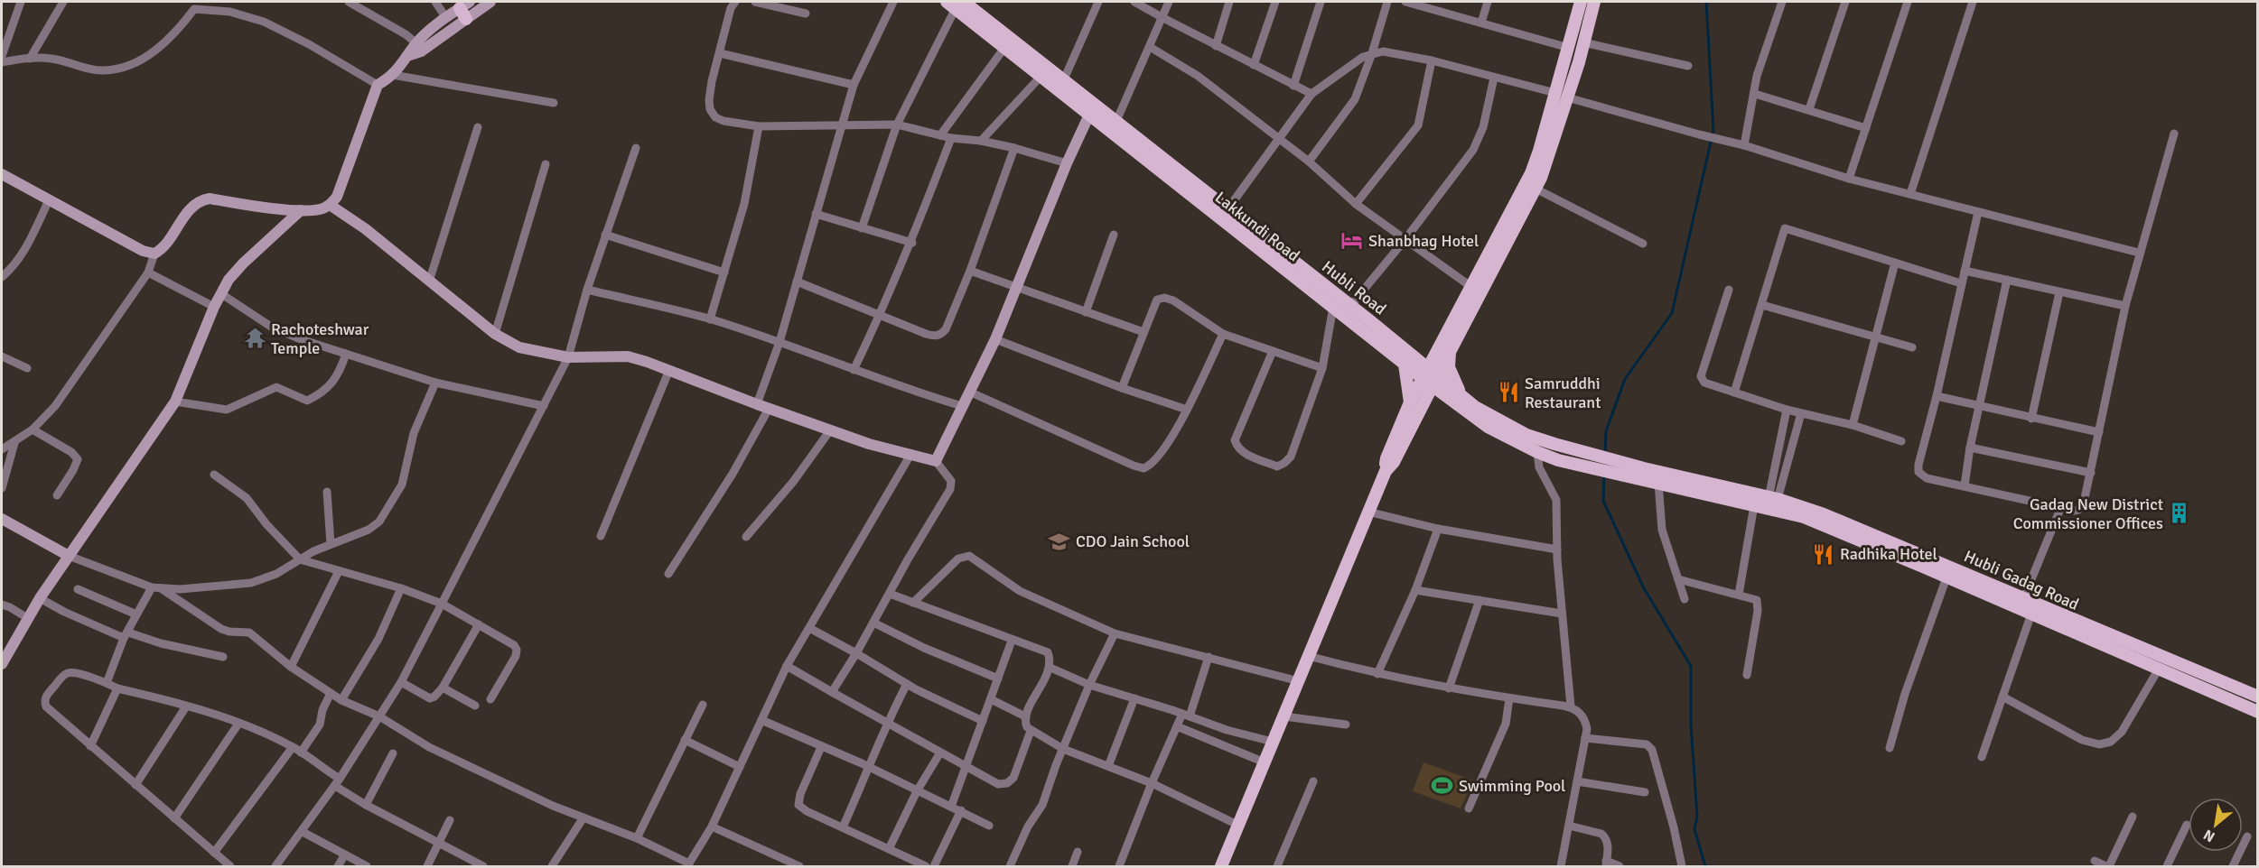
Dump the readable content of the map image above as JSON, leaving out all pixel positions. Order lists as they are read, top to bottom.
{
  "streets": {
    "main road": ["Lakkundi Road", "Hubli Road", "Hubli Gadag Road"]
  },
  "crossings": [
    ["Lakkundi Road", "Hubli Road"],
    ["Hubli Road", "Hubli Gadag Road"]
  ],
  "places": {
    "hotel": ["Shanbhag Hotel"],
    "temple": ["Rachoteshwar Temple"],
    "restaurant": ["Samruddhi Restaurant", "Radhika Hotel"],
    "building": ["Gadag New District Commissioner Offices"],
    "school or university": ["CDO Jain School"],
    "sports": ["Swimming Pool"]
  },
  "north": "bottom left"
}
